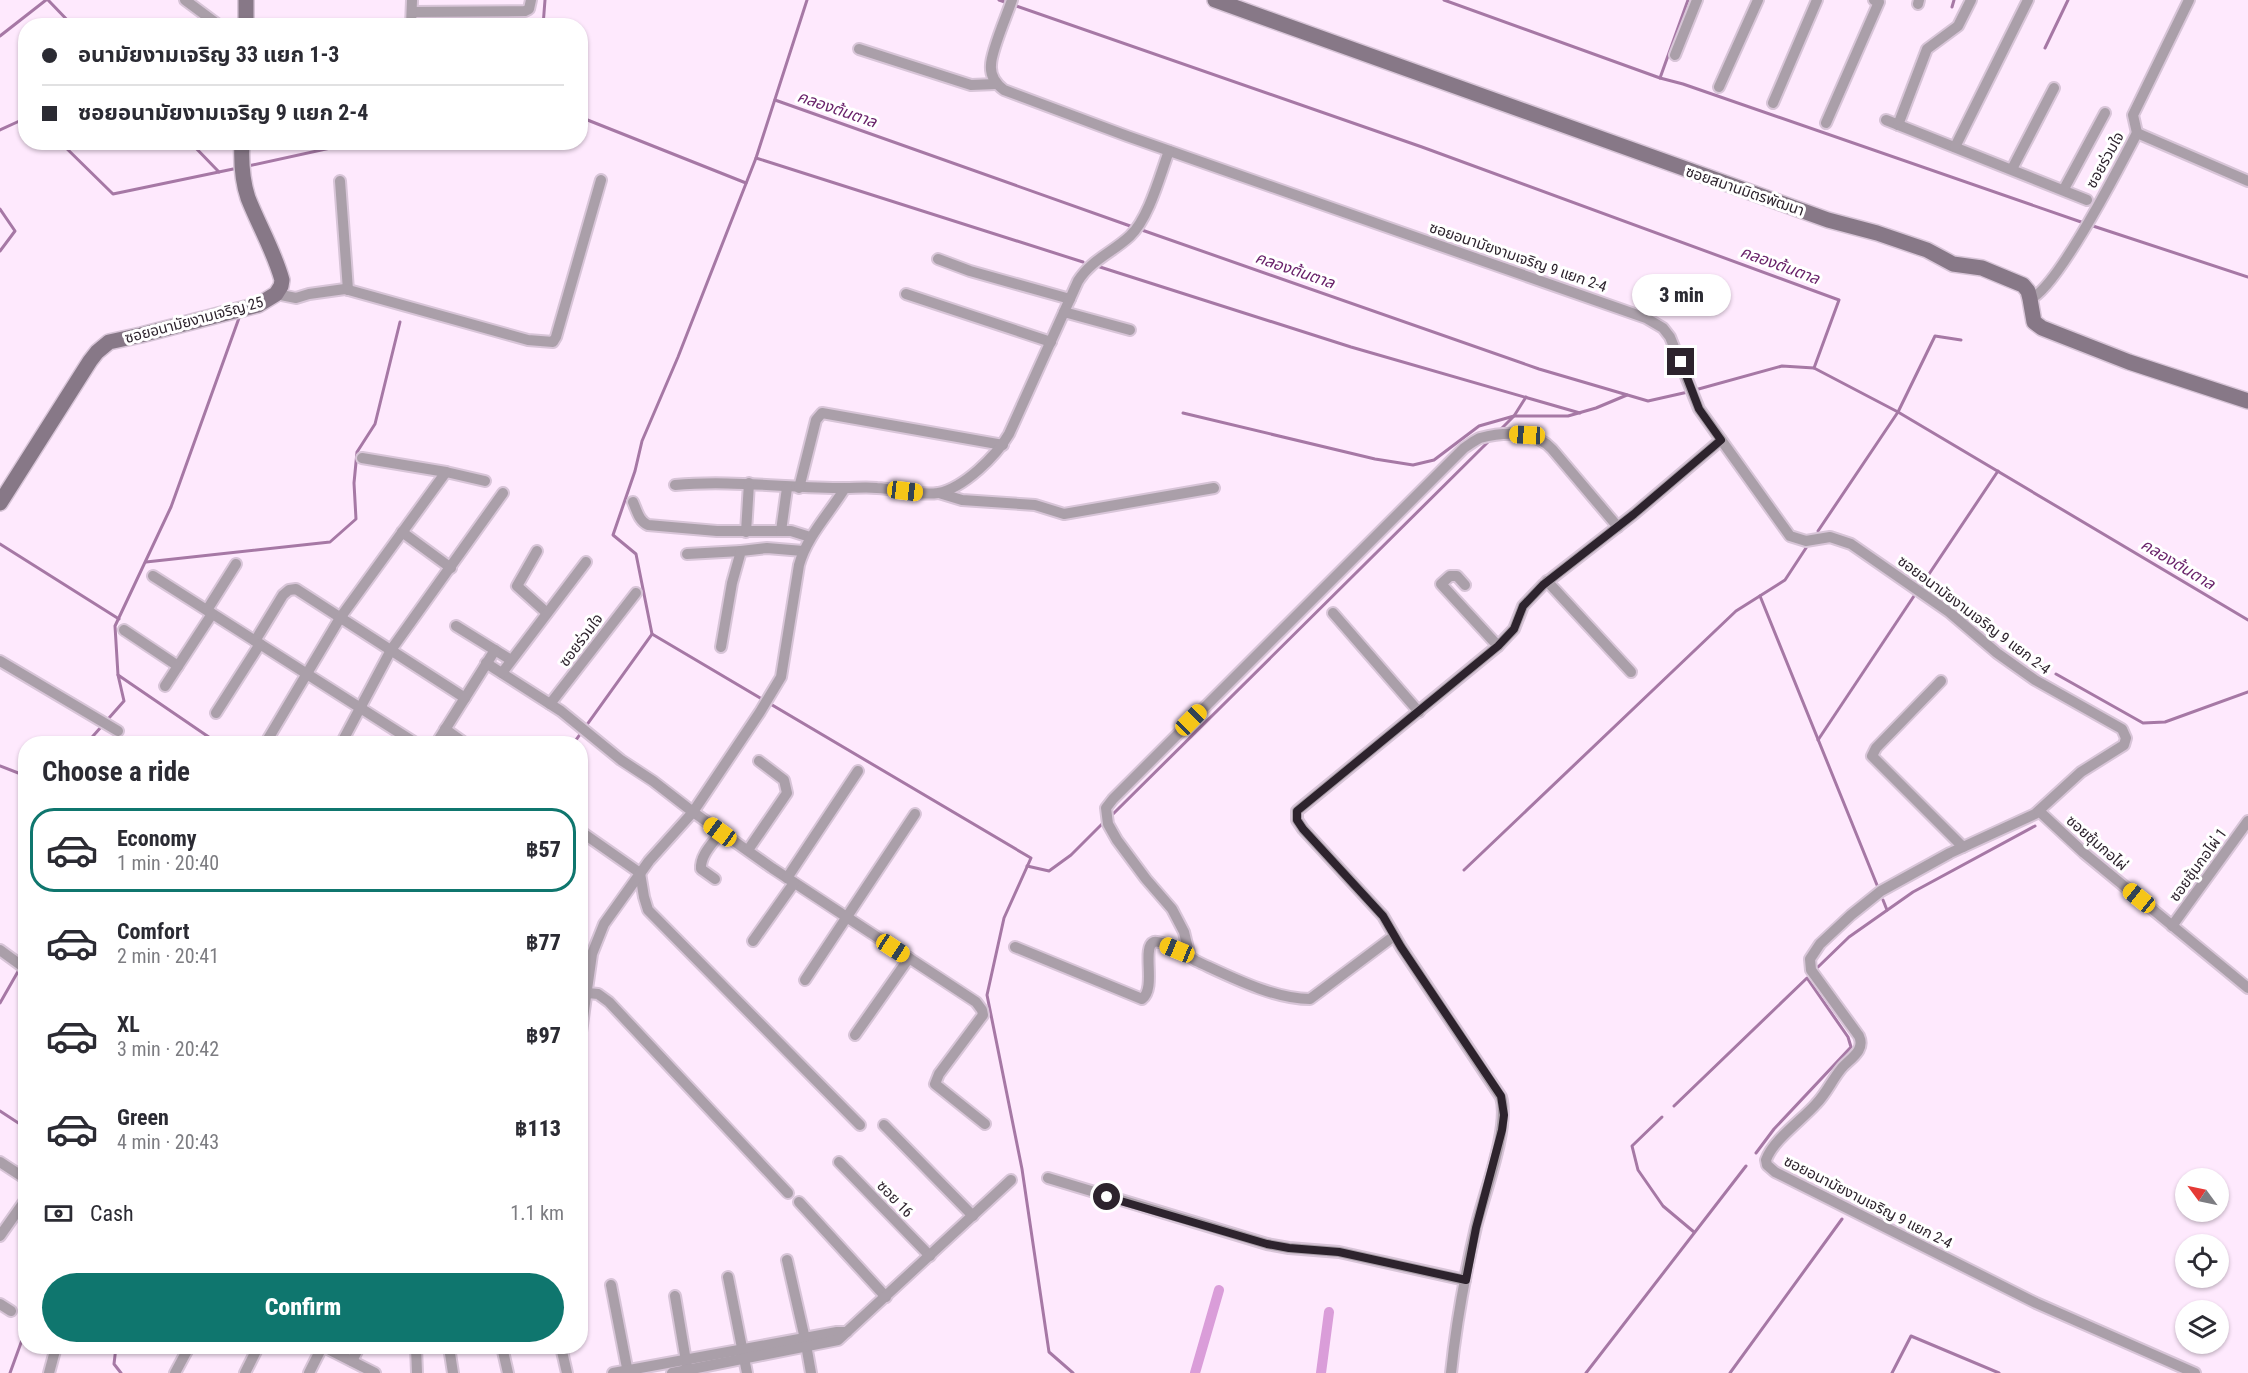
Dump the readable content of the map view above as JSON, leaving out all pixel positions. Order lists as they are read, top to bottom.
{
  "streets": {
    "street": [
      "ซอยร่วมใจ",
      "ซอยสมานมิตรพัฒนา",
      "ซอยอนามัยงามเจริญ 9 แยก 2-4",
      "ซอยอนามัยงามเจริญ 25",
      "ซอยซุ้มกอไผ่",
      "ซอยซุ้มกอไผ่ 1",
      "ซอย 16"
    ]
  },
  "crossings": [
    ["ซอยร่วมใจ", "ซอยสมานมิตรพัฒนา"],
    ["ซอยอนามัยงามเจริญ 9 แยก 2-4", "ซอยซุ้มกอไผ่"],
    ["ซอยซุ้มกอไผ่", "ซอยซุ้มกอไผ่ 1"]
  ],
  "water": ["คลองต้นตาล"],
  "north": "top left",
  "page": {
    "banner": ["อนามัยงามเจริญ 33 แยก 1-3", "ซอยอนามัยงามเจริญ 9 แยก 2-4"],
    "bubble": "3 min",
    "heading": "Choose a ride",
    "list": [
      {
        "name": "Economy",
        "note": "1 min · 20:40",
        "value": "฿57"
      },
      {
        "name": "Comfort",
        "note": "2 min · 20:41",
        "value": "฿77"
      },
      {
        "name": "XL",
        "note": "3 min · 20:42",
        "value": "฿97"
      },
      {
        "name": "Green",
        "note": "4 min · 20:43",
        "value": "฿113"
      }
    ],
    "pay": ["Cash", "1.1 km"],
    "buttons": "Confirm"
  }
}
